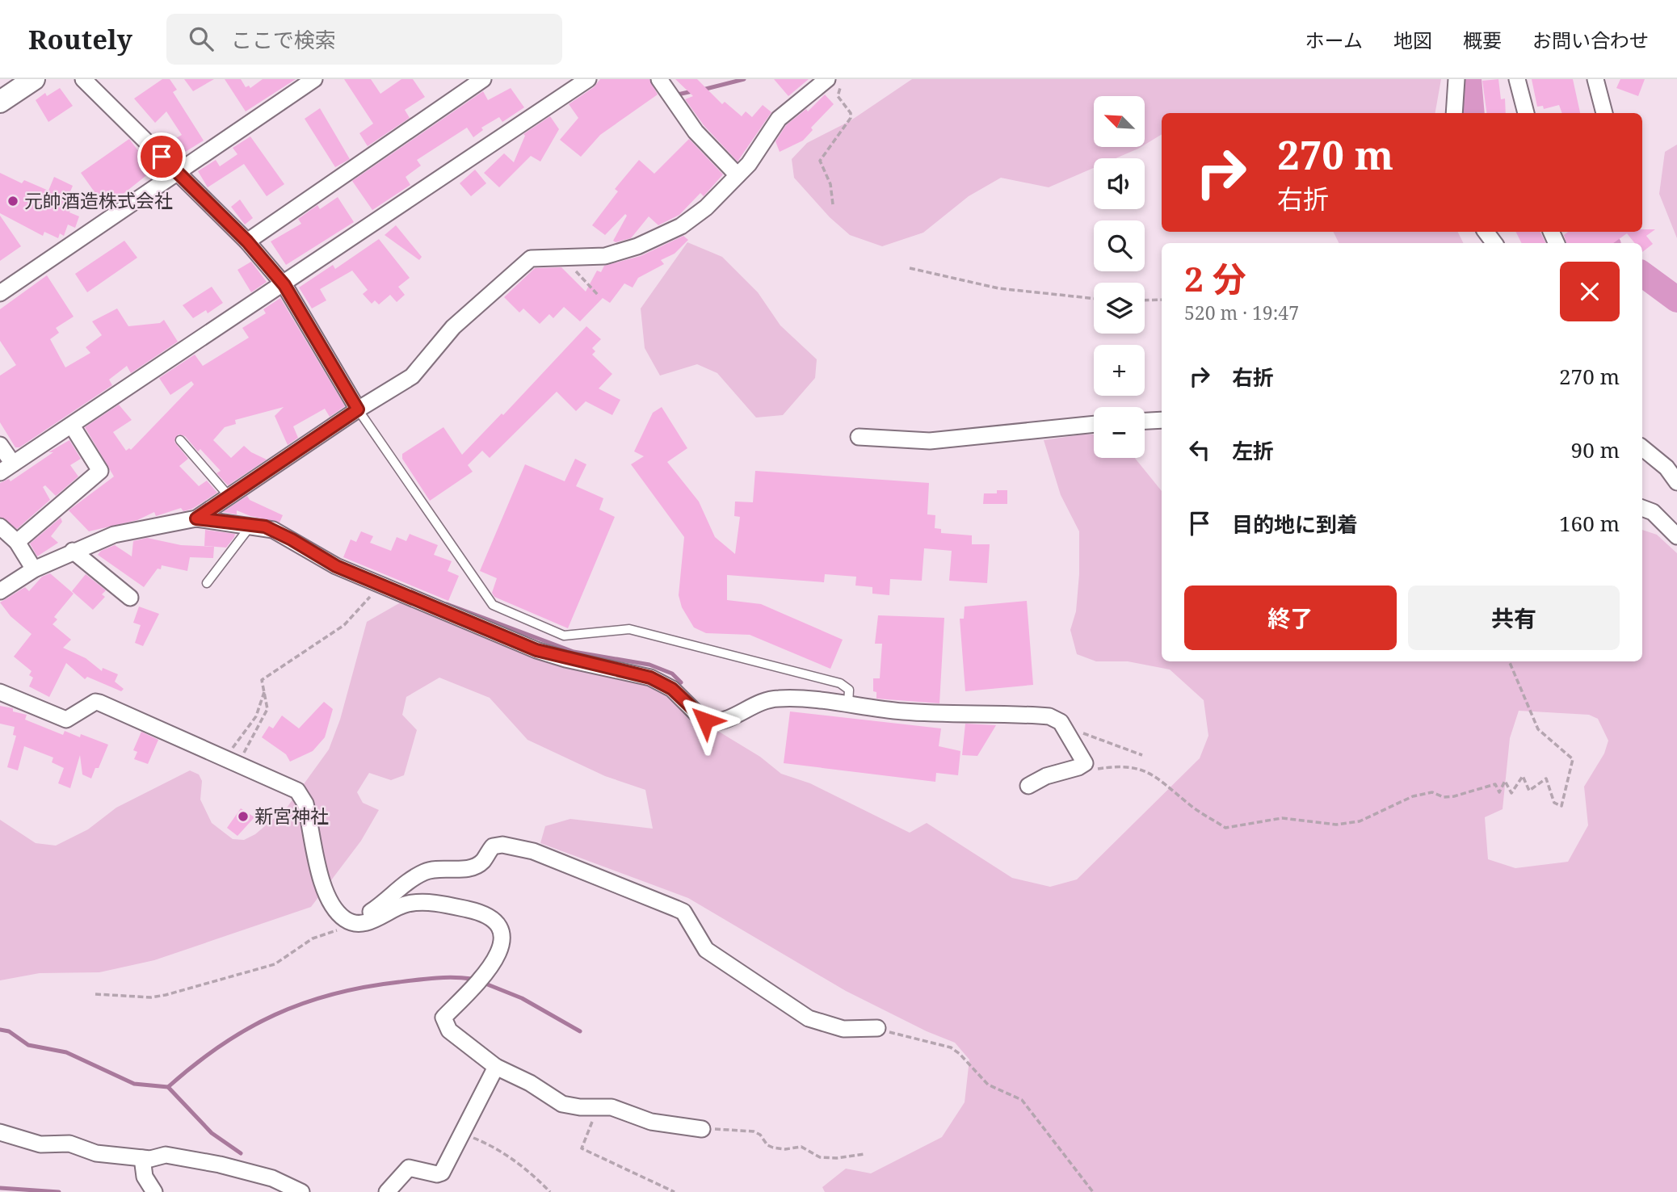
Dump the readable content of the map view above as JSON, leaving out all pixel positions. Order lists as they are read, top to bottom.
{
  "places": ["元帥酒造株式会社", "新宮神社"],
  "north": "top left",
  "page": {
    "header": "Routely",
    "search": "ここで検索",
    "nav": [
      "ホーム",
      "地図",
      "概要",
      "お問い合わせ"
    ],
    "map_buttons": ["+", "−"],
    "turn": ["270 m", "右折"],
    "heading": ["2 分", "520 m · 19:47"],
    "list": [
      {
        "name": "右折",
        "value": "270 m"
      },
      {
        "name": "左折",
        "value": "90 m"
      },
      {
        "name": "目的地に到着",
        "value": "160 m"
      }
    ],
    "buttons": ["終了", "共有"]
  }
}
